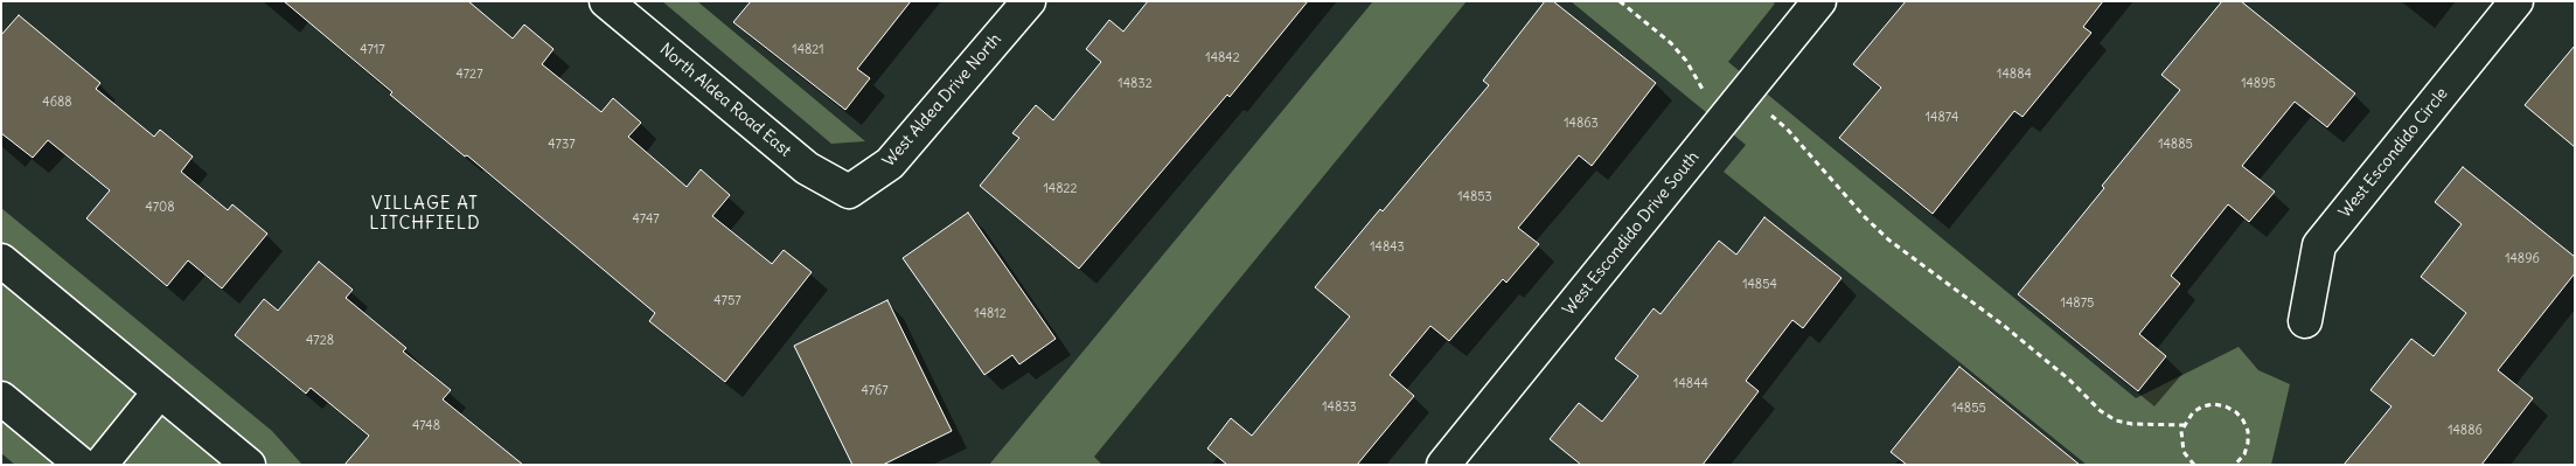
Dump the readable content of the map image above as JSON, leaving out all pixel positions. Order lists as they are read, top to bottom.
{
  "streets": {
    "street": [
      "North Aldea Road East",
      "West Aldea Drive North",
      "West Escondido Circle",
      "West Escondido Drive South"
    ]
  },
  "crossings": [
    ["North Aldea Road East", "West Aldea Drive North"]
  ],
  "districts": ["VILLAGE AT LITCHFIELD"],
  "house_numbers": [
    "4717",
    "14821",
    "14842",
    "4727",
    "14884",
    "14832",
    "14895",
    "4688",
    "14874",
    "14863",
    "4737",
    "14885",
    "14822",
    "14853",
    "4708",
    "4747",
    "14843",
    "14896",
    "14854",
    "4757",
    "14875",
    "14812",
    "4728",
    "14844",
    "4767",
    "14833",
    "14855",
    "4748",
    "14886"
  ]
}
